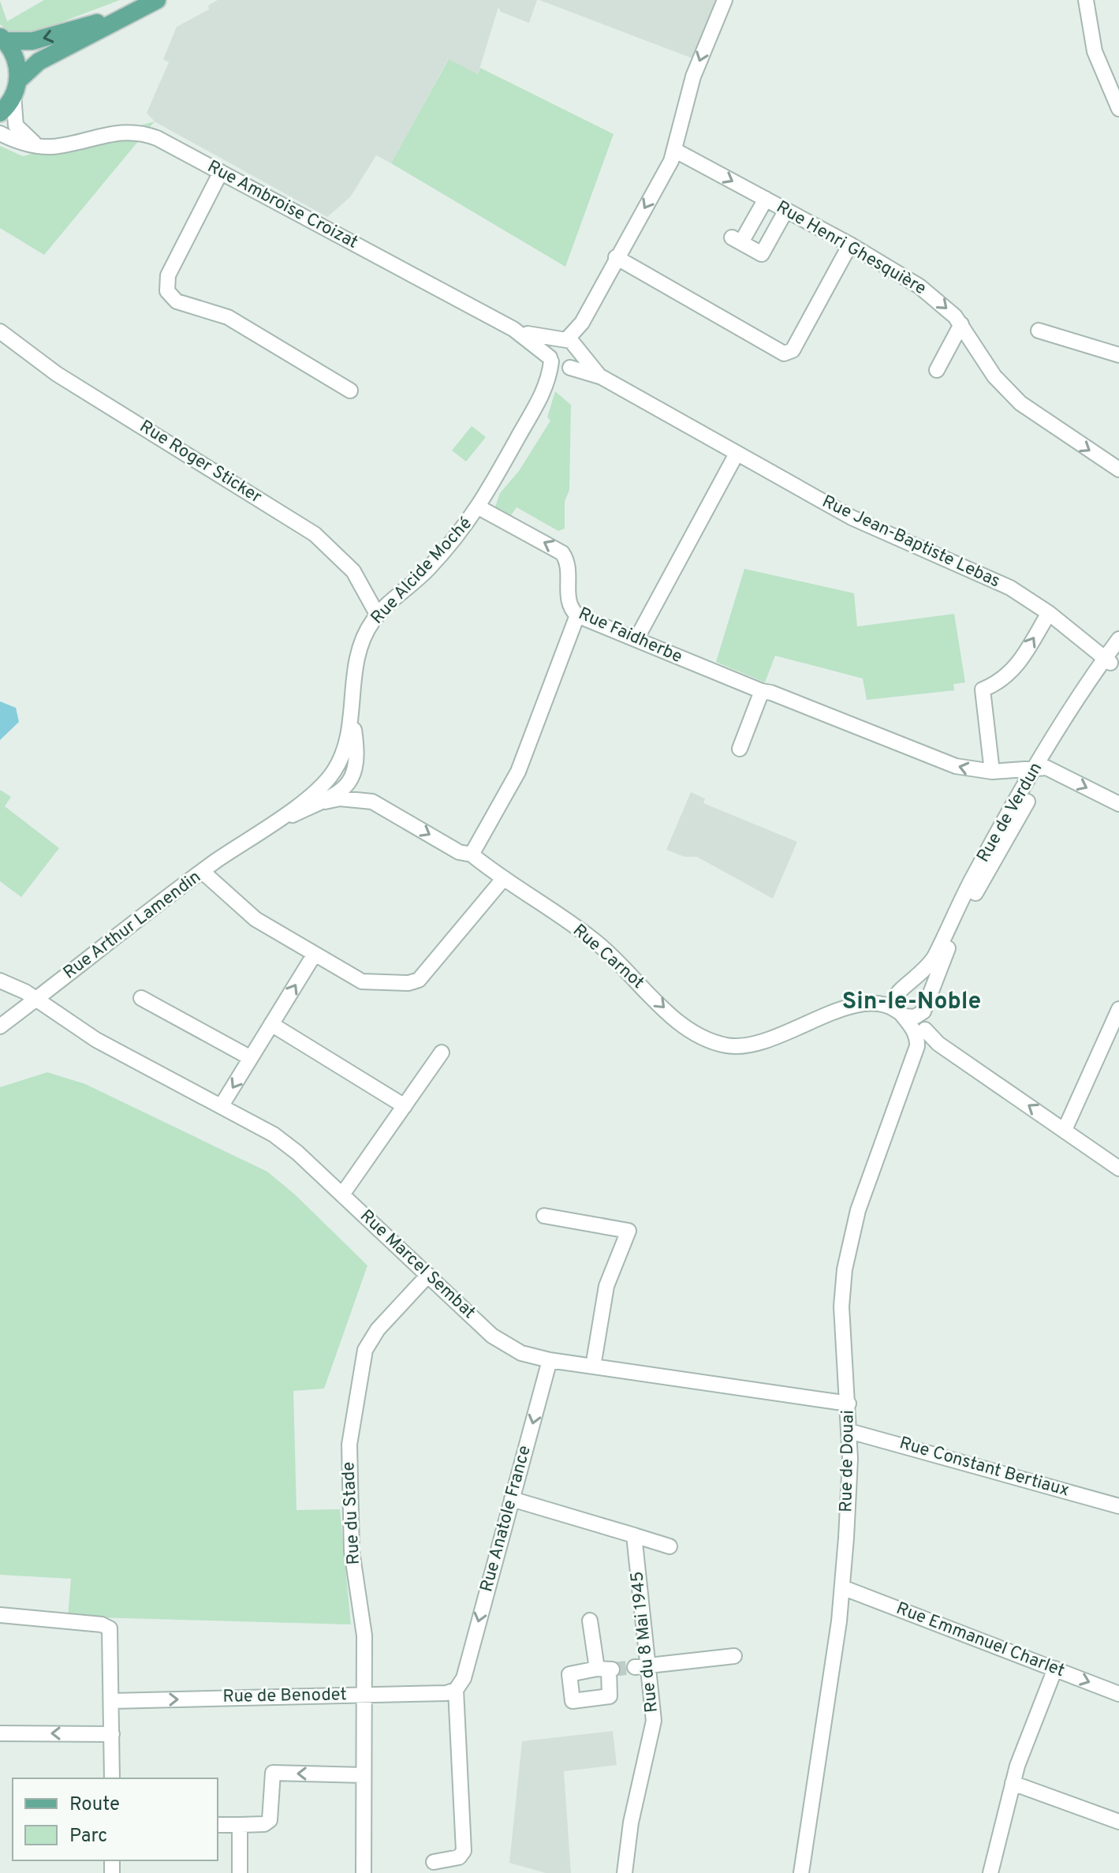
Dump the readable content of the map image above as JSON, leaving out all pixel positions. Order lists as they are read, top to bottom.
{
  "streets": {
    "street": [
      "Rue Ambroise Croizat",
      "Rue Henri Ghesquière",
      "Rue Roger Sticker",
      "Rue Jean-Baptiste Lebas",
      "Rue Alcide Moché",
      "Rue Faidherbe",
      "Rue de Verdun",
      "Rue Arthur Lamendin",
      "Rue Carnot",
      "Rue Marcel Sembat",
      "Rue de Douai",
      "Rue Constant Bertiaux",
      "Rue du Stade",
      "Rue Anatole France",
      "Rue Emmanuel Charlet",
      "Rue du 8 Mai 1945",
      "Rue de Benodet"
    ]
  },
  "crossings": [
    ["Rue Ambroise Croizat", "Rue Jean-Baptiste Lebas"],
    ["Rue Ambroise Croizat", "Rue Alcide Moché"],
    ["Rue Roger Sticker", "Rue Alcide Moché"],
    ["Rue Jean-Baptiste Lebas", "Rue Alcide Moché"],
    ["Rue Jean-Baptiste Lebas", "Rue de Verdun"],
    ["Rue Alcide Moché", "Rue Faidherbe"],
    ["Rue Faidherbe", "Rue de Verdun"],
    ["Rue de Verdun", "Rue Carnot"],
    ["Rue de Verdun", "Rue de Douai"],
    ["Rue Arthur Lamendin", "Rue Marcel Sembat"],
    ["Rue Carnot", "Rue de Douai"],
    ["Rue Marcel Sembat", "Rue de Douai"],
    ["Rue Marcel Sembat", "Rue du Stade"],
    ["Rue Marcel Sembat", "Rue Anatole France"],
    ["Rue de Douai", "Rue Constant Bertiaux"],
    ["Rue de Douai", "Rue Emmanuel Charlet"],
    ["Rue du Stade", "Rue de Benodet"],
    ["Rue Anatole France", "Rue de Benodet"]
  ],
  "one_way": [
    "Rue Henri Ghesquière",
    "Rue Faidherbe",
    "Rue Carnot",
    "Rue Anatole France",
    "Rue de Benodet"
  ],
  "districts": ["Sin-le-Noble"],
  "legend": ["Route", "Parc"]
}
